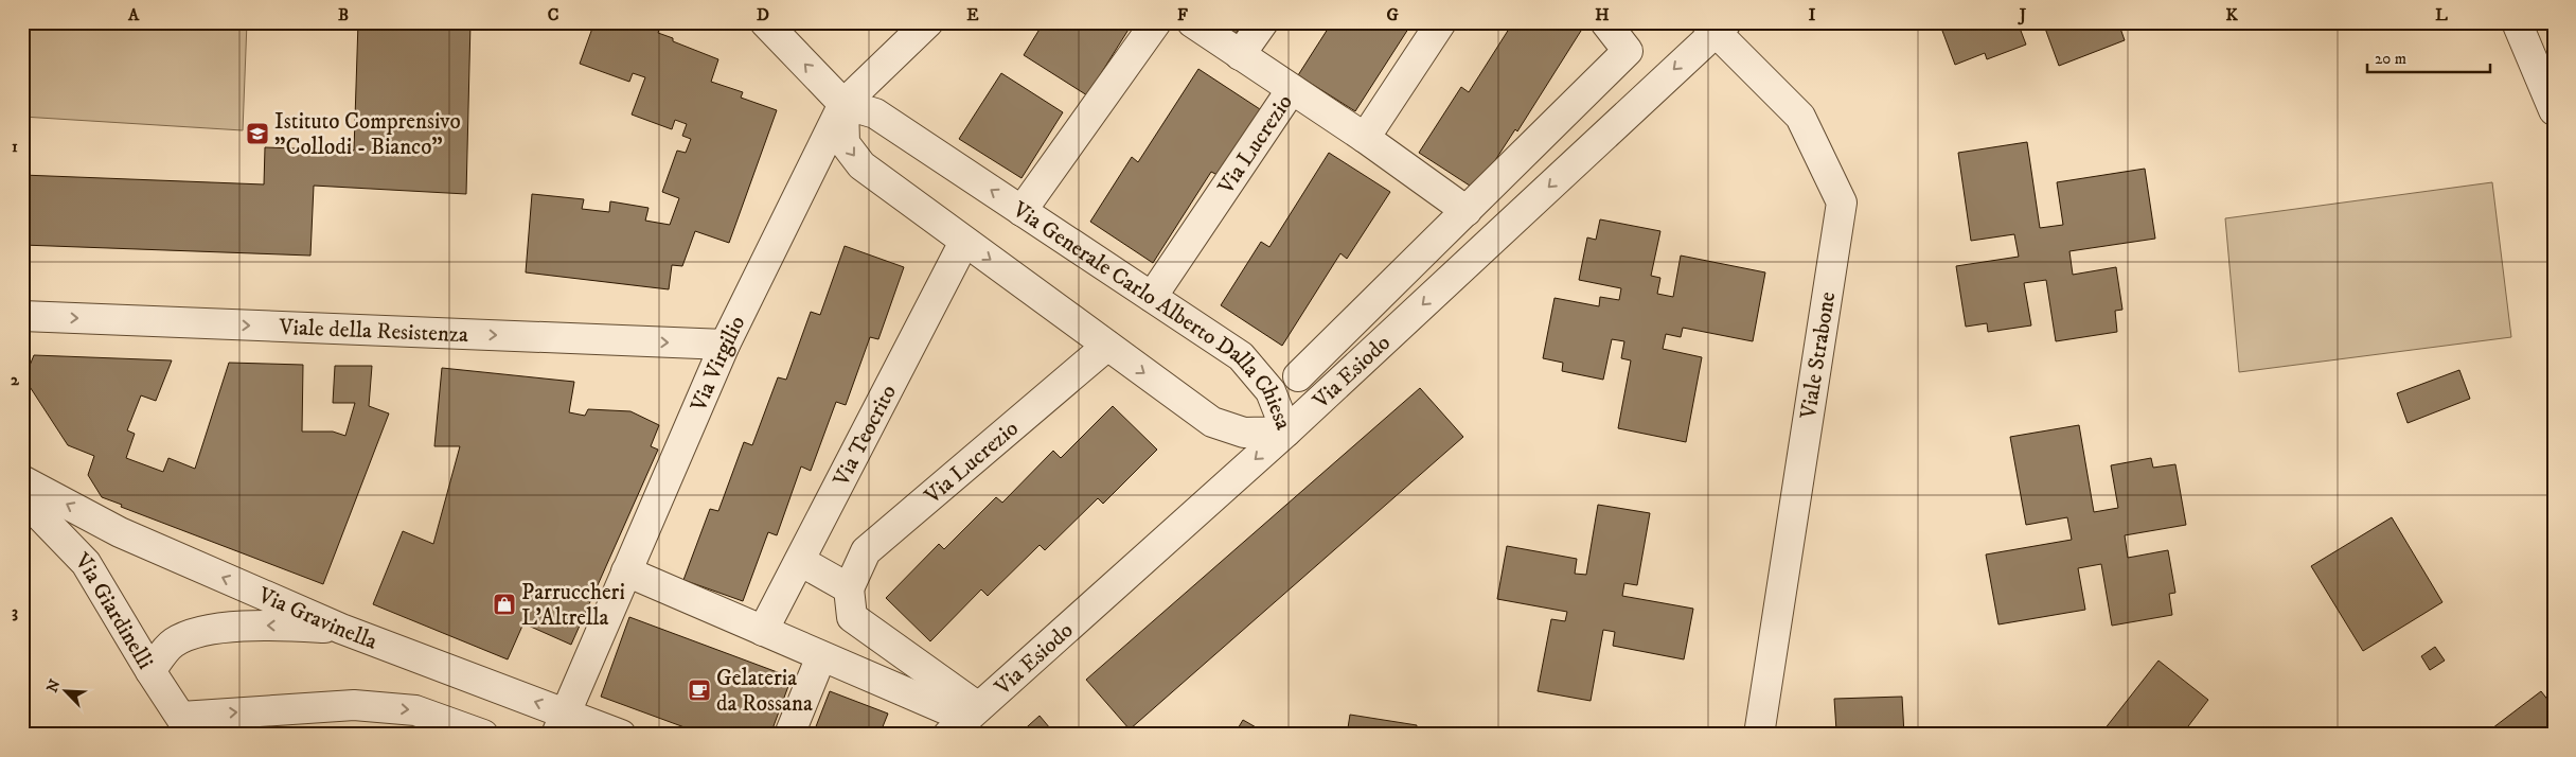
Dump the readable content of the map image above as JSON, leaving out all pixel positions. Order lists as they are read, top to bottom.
{
  "streets": {
    "street": [
      "Via Lucrezio",
      "Via Generale Carlo Alberto Dalla Chiesa",
      "Viale della Resistenza",
      "Viale Strabone",
      "Via Virgilio",
      "Via Esiodo",
      "Via Teocrito",
      "Via Giardinelli",
      "Via Gravinella"
    ]
  },
  "crossings": [
    ["Via Lucrezio", "Via Generale Carlo Alberto Dalla Chiesa"],
    ["Via Lucrezio", "Via Esiodo"],
    ["Via Generale Carlo Alberto Dalla Chiesa", "Via Virgilio"],
    ["Via Generale Carlo Alberto Dalla Chiesa", "Via Esiodo"],
    ["Via Generale Carlo Alberto Dalla Chiesa", "Via Teocrito"],
    ["Viale della Resistenza", "Via Virgilio"],
    ["Viale Strabone", "Via Esiodo"],
    ["Via Virgilio", "Via Gravinella"]
  ],
  "one_way": ["Viale della Resistenza"],
  "places": {
    "school or university": ["Istituto Comprensivo \"Collodi - Bianco\""],
    "shop": ["Parruccheri L'Altrella"],
    "cafe": ["Gelateria da Rossana"]
  },
  "scale_bar": "20 m",
  "north": "top left",
  "grid": {
    "columns": [
      "A",
      "B",
      "C",
      "D",
      "E",
      "F",
      "G",
      "H",
      "I",
      "J",
      "K",
      "L"
    ],
    "rows": ["1", "2", "3"]
  }
}
